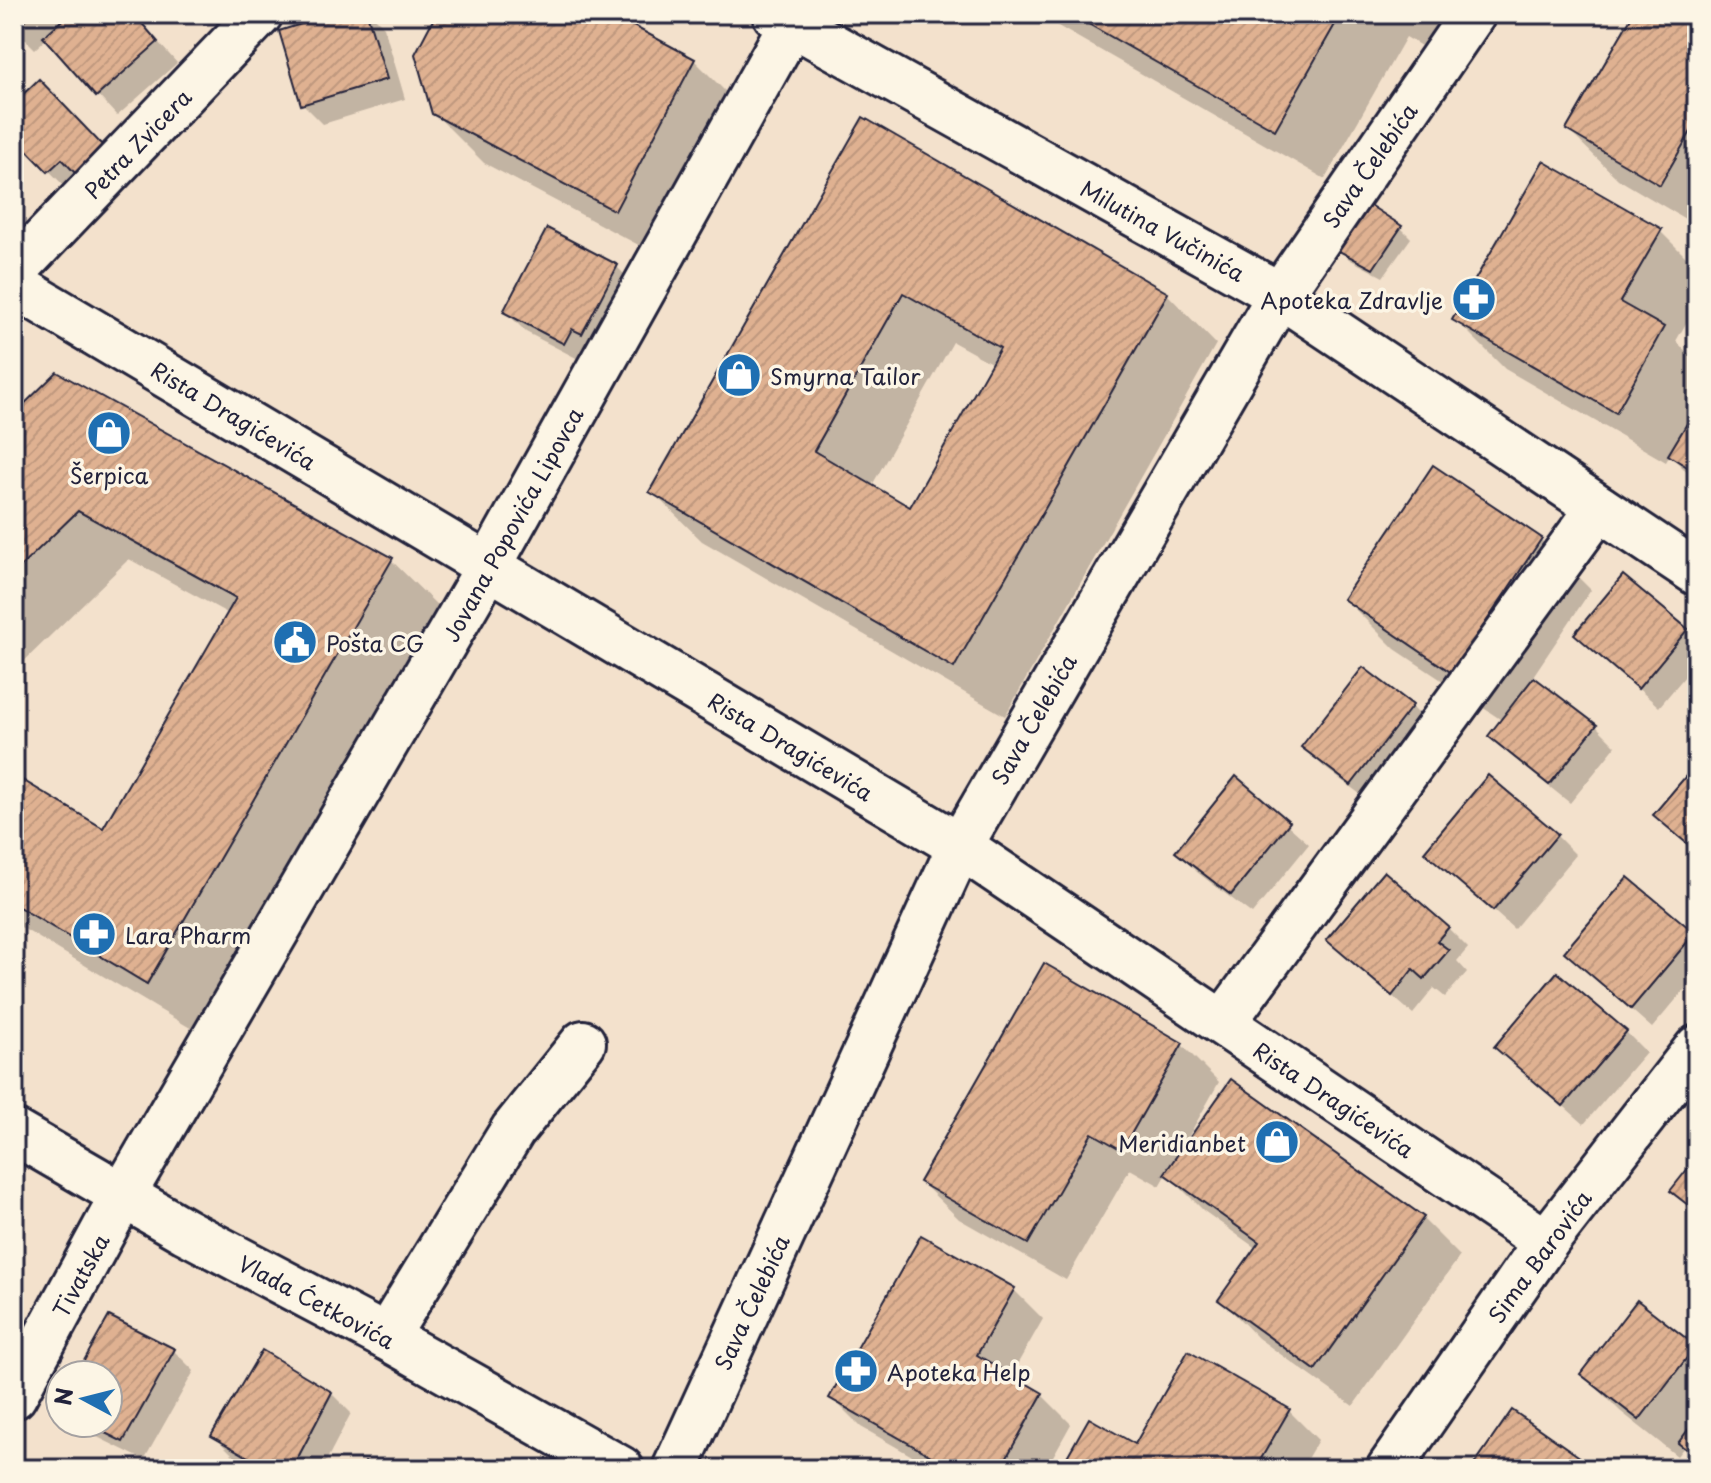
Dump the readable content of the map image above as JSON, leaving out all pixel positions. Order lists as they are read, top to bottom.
{
  "streets": {
    "street": [
      "Petra Zvicera",
      "Sava Čelebića",
      "Milutina Vučinića",
      "Rista Dragićevića",
      "Jovana Popovića Lipovca",
      "Sima Barovića",
      "Tivatska",
      "Vlada Ćetkovića"
    ]
  },
  "crossings": [
    ["Sava Čelebića", "Milutina Vučinića"],
    ["Sava Čelebića", "Rista Dragićevića"],
    ["Milutina Vučinića", "Jovana Popovića Lipovca"],
    ["Rista Dragićevića", "Jovana Popovića Lipovca"],
    ["Rista Dragićevića", "Sima Barovića"],
    ["Jovana Popovića Lipovca", "Tivatska"],
    ["Jovana Popovića Lipovca", "Vlada Ćetkovića"],
    ["Tivatska", "Vlada Ćetkovića"]
  ],
  "places": {
    "pharmacy": ["Apoteka Zdravlje", "Lara Pharm", "Apoteka Help"],
    "shop": ["Smyrna Tailor", "Šerpica", "Meridianbet"],
    "public building": ["Pošta CG"]
  },
  "north": "left"
}
